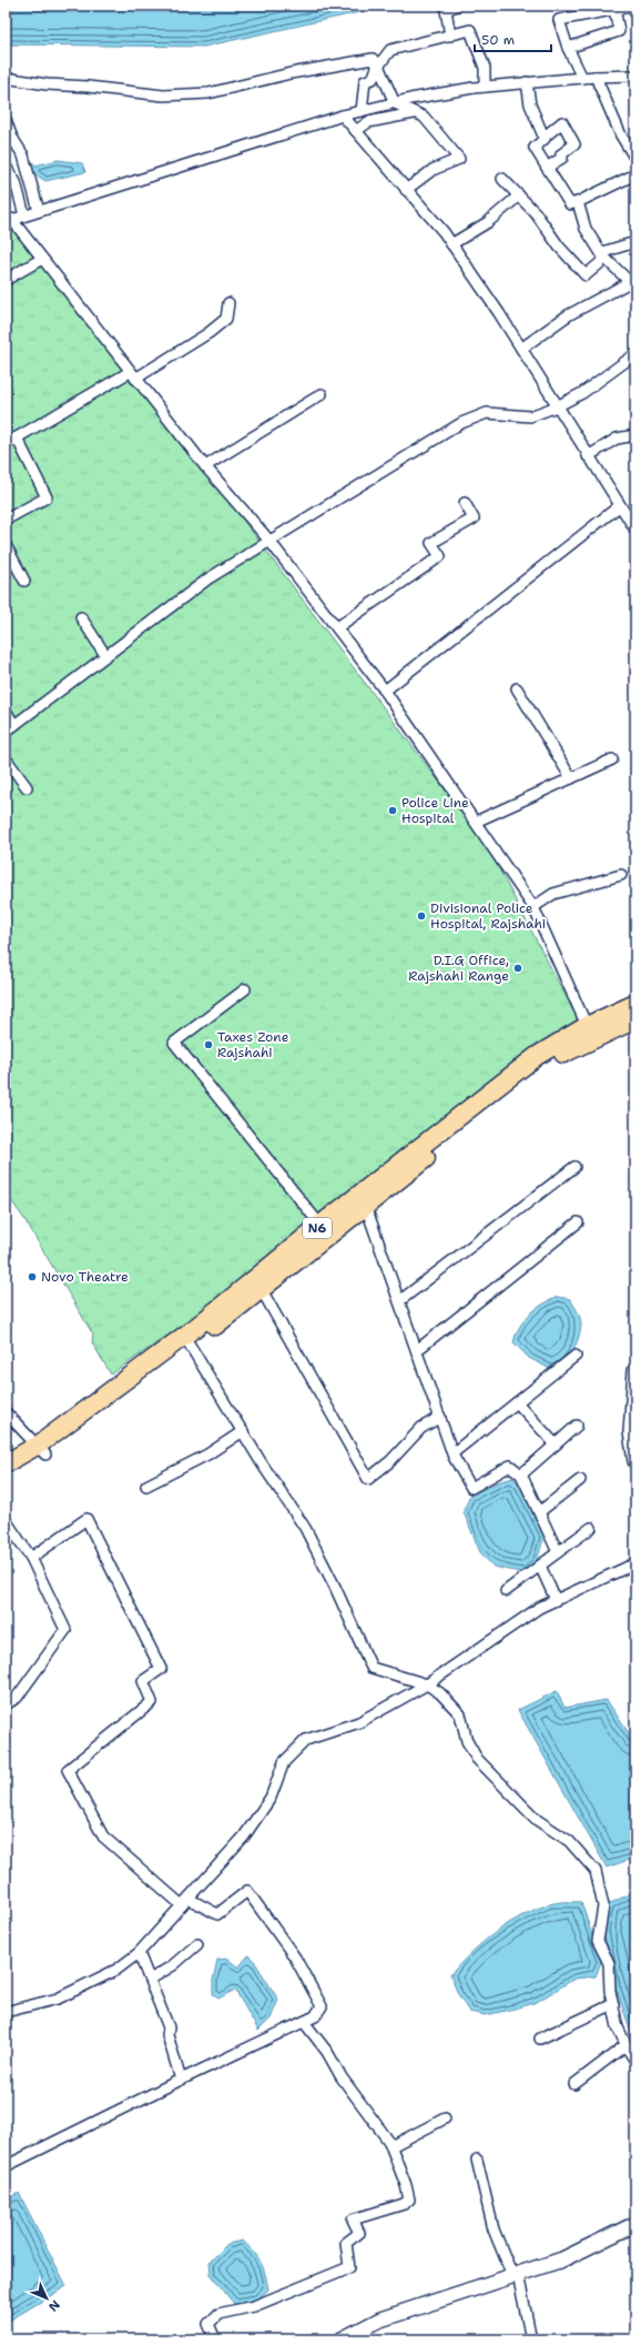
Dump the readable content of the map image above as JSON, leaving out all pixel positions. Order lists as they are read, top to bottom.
{
  "streets": {
    "highway": ["N6"]
  },
  "places": [
    "Police Line Hospital",
    "Divisional Police Hospital, Rajshahi",
    "D.I.G Office, Rajshahi Range",
    "Taxes Zone Rajshahi",
    "Novo Theatre"
  ],
  "scale_bar": "50 m",
  "north": "bottom right"
}
